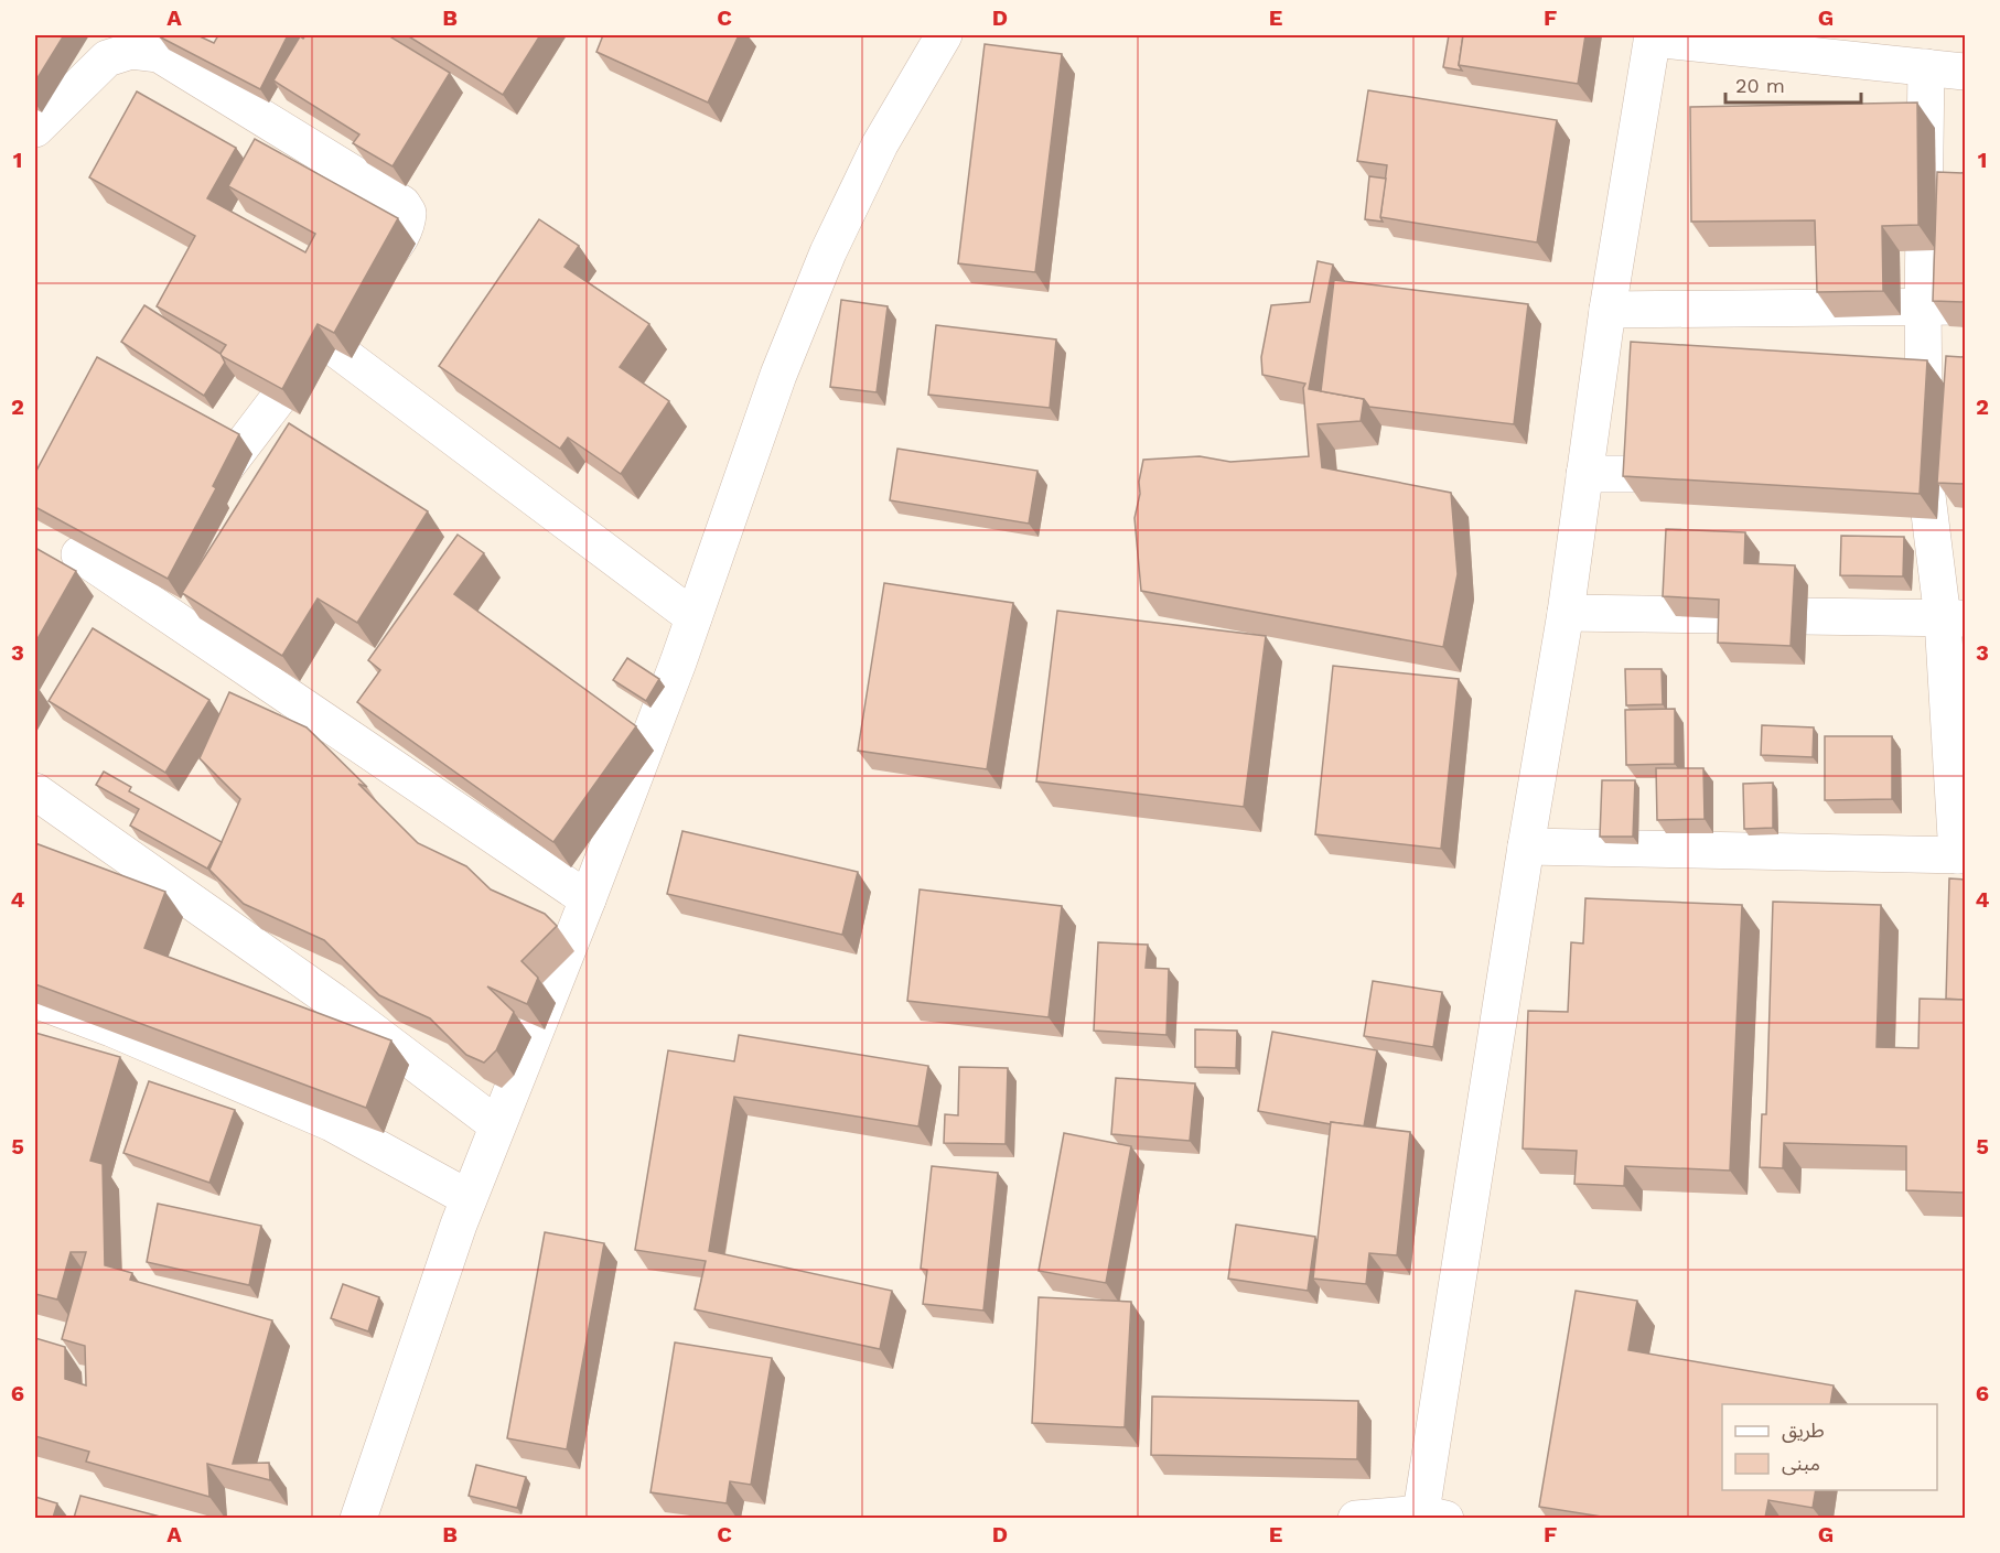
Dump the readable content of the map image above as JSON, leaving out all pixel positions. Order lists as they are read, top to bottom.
{
  "legend": ["طريق", "مبنى"],
  "scale_bar": "20 m",
  "grid": {
    "columns": [
      "A",
      "B",
      "C",
      "D",
      "E",
      "F",
      "G"
    ],
    "rows": [
      "1",
      "2",
      "3",
      "4",
      "5",
      "6"
    ]
  }
}
